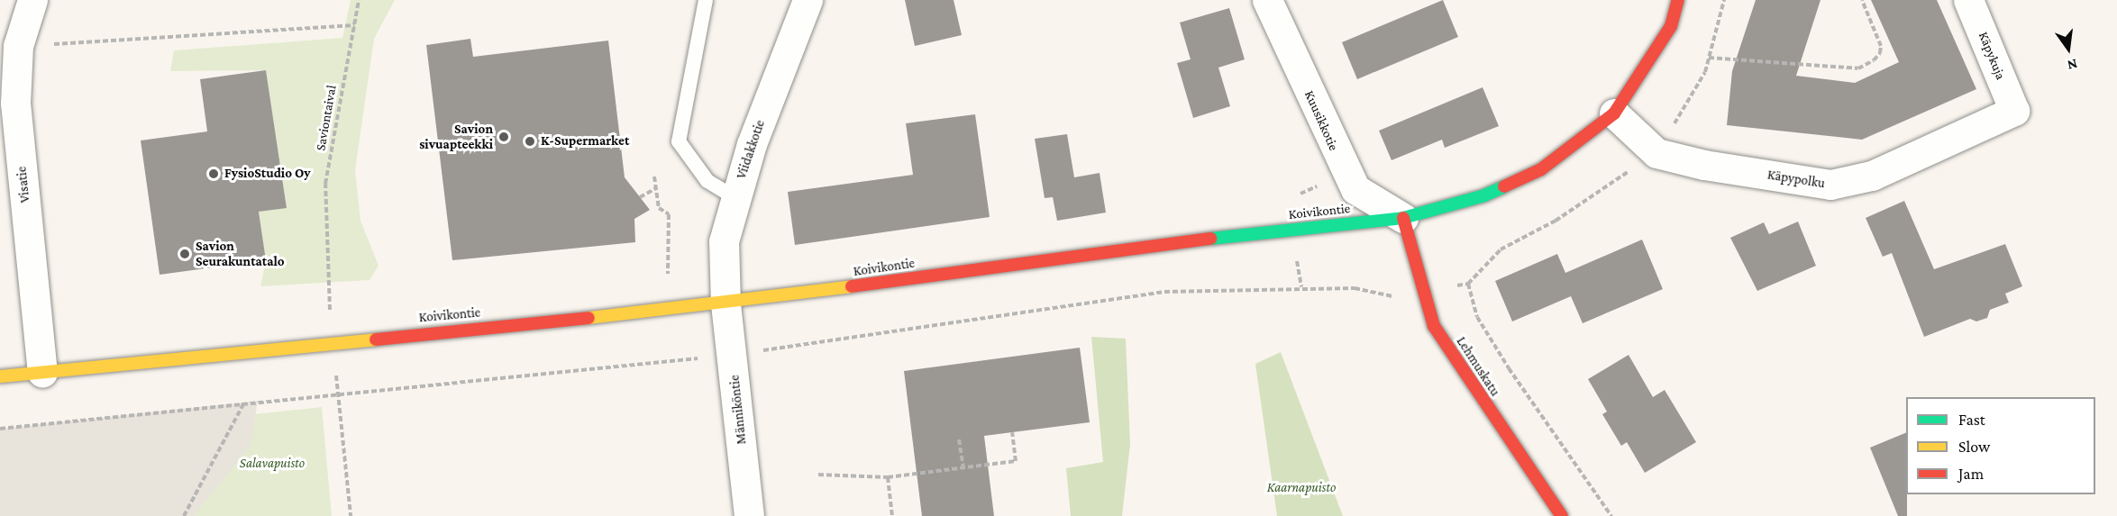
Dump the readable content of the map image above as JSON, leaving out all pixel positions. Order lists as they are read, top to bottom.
{
  "streets": {
    "main road": ["Koivikontie", "Lehmuskatu"],
    "street": [
      "Käpykuja",
      "Kuusikkotie",
      "Viidakkotie",
      "Käpypolku",
      "Visatie",
      "Männiköntie"
    ],
    "path": ["Saviontaival"]
  },
  "crossings": [
    ["Käpykuja", "Käpypolku"],
    ["Kuusikkotie", "Koivikontie"],
    ["Kuusikkotie", "Lehmuskatu"],
    ["Viidakkotie", "Koivikontie"],
    ["Viidakkotie", "Männiköntie"],
    ["Käpypolku", "Koivikontie"],
    ["Visatie", "Koivikontie"],
    ["Koivikontie", "Lehmuskatu"],
    ["Koivikontie", "Männiköntie"]
  ],
  "parks": ["Salavapuisto", "Kaarnapuisto"],
  "places": [
    "Savion sivuapteekki",
    "K-Supermarket",
    "FysioStudio Oy",
    "Savion Seurakuntatalo"
  ],
  "legend": ["Fast", "Slow", "Jam"],
  "north": "bottom"
}
